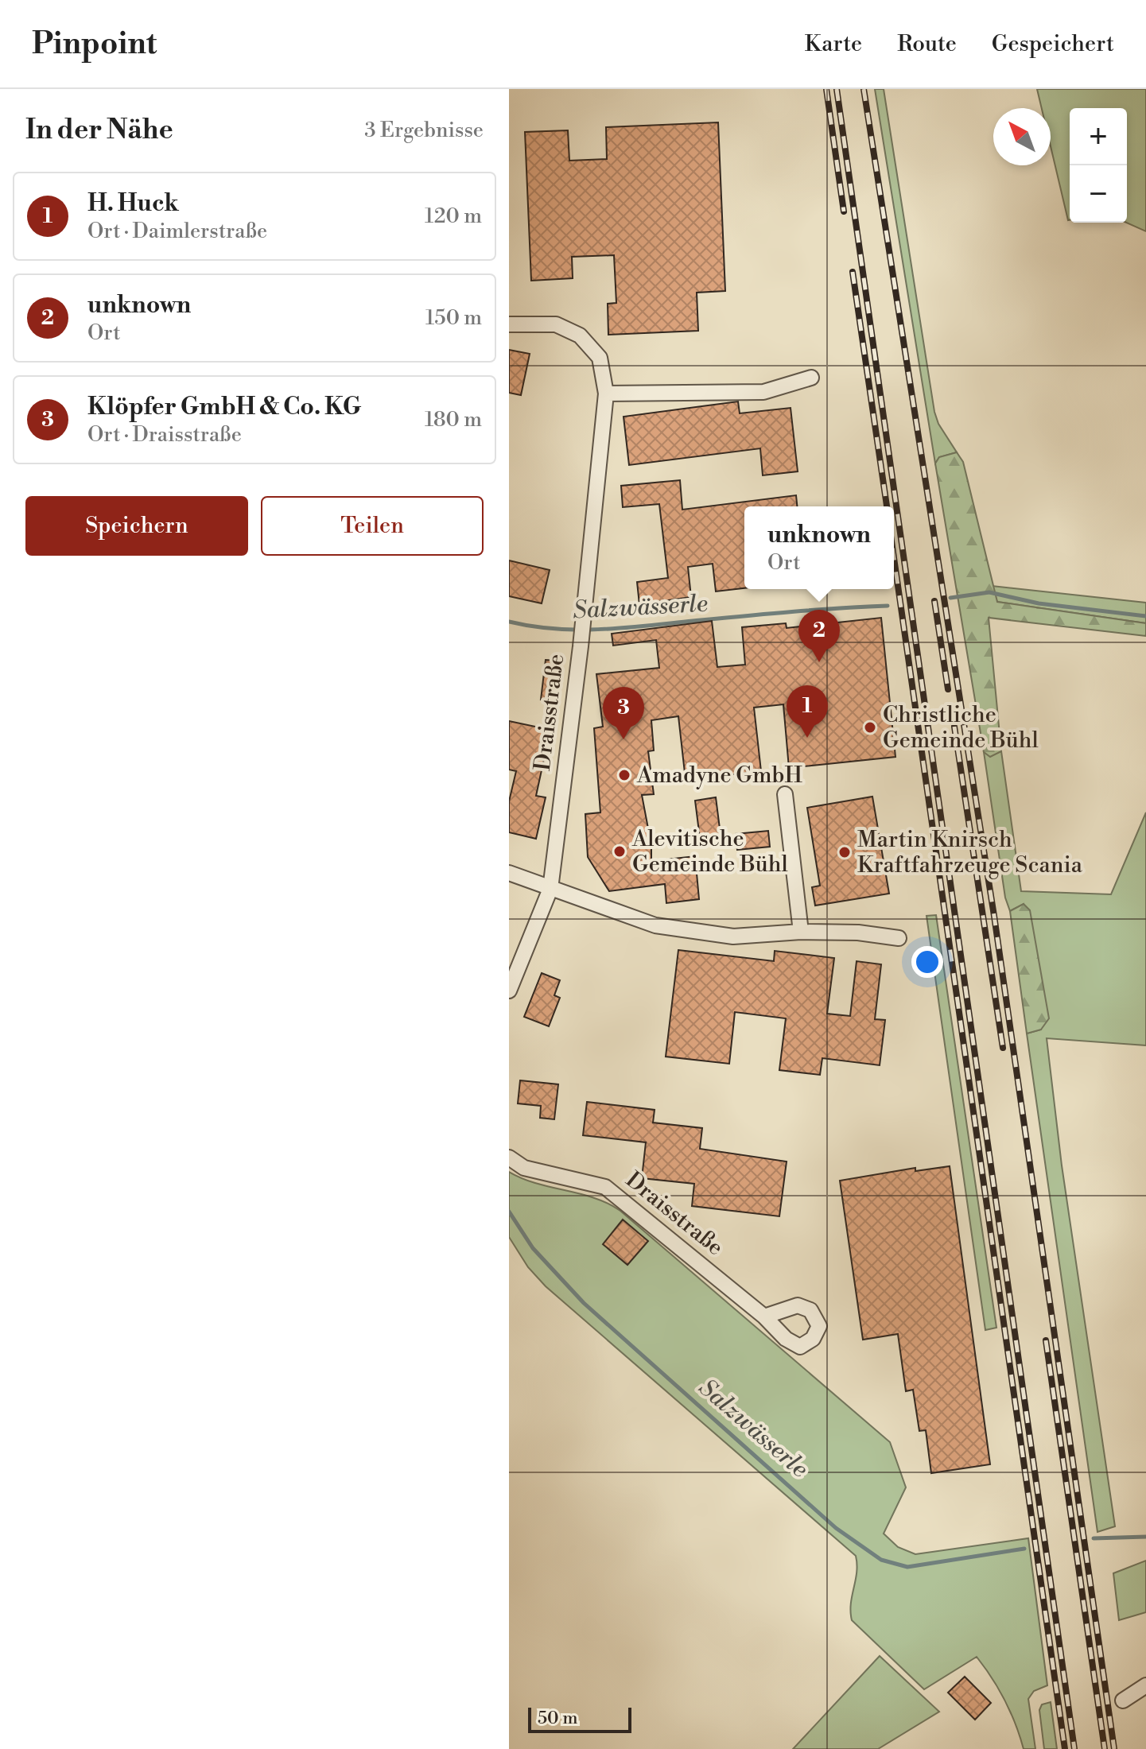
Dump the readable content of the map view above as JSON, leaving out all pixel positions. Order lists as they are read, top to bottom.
{
  "streets": {
    "street": ["Draisstraße"]
  },
  "water": ["Salzwässerle"],
  "places": [
    "Christliche Gemeinde Bühl",
    "Amadyne GmbH",
    "Alevitische Gemeinde Bühl",
    "Martin Knirsch Kraftfahrzeuge Scania"
  ],
  "scale_bar": "50 m",
  "north": "top left",
  "page": {
    "header": "Pinpoint",
    "nav": ["Karte", "Route", "Gespeichert"],
    "heading": ["In der Nähe", "3 Ergebnisse"],
    "map_buttons": ["+", "−"],
    "list": [
      {
        "mark": "1",
        "name": "H. Huck",
        "note": "Ort · Daimlerstraße",
        "value": "120 m"
      },
      {
        "mark": "2",
        "name": "unknown",
        "note": "Ort",
        "value": "150 m"
      },
      {
        "mark": "3",
        "name": "Klöpfer GmbH & Co. KG",
        "note": "Ort · Draisstraße",
        "value": "180 m"
      }
    ],
    "buttons": ["Speichern", "Teilen"],
    "popup": ["unknown", "Ort"],
    "pins": ["2", "1", "3"],
    "scale": "50 m"
  }
}
